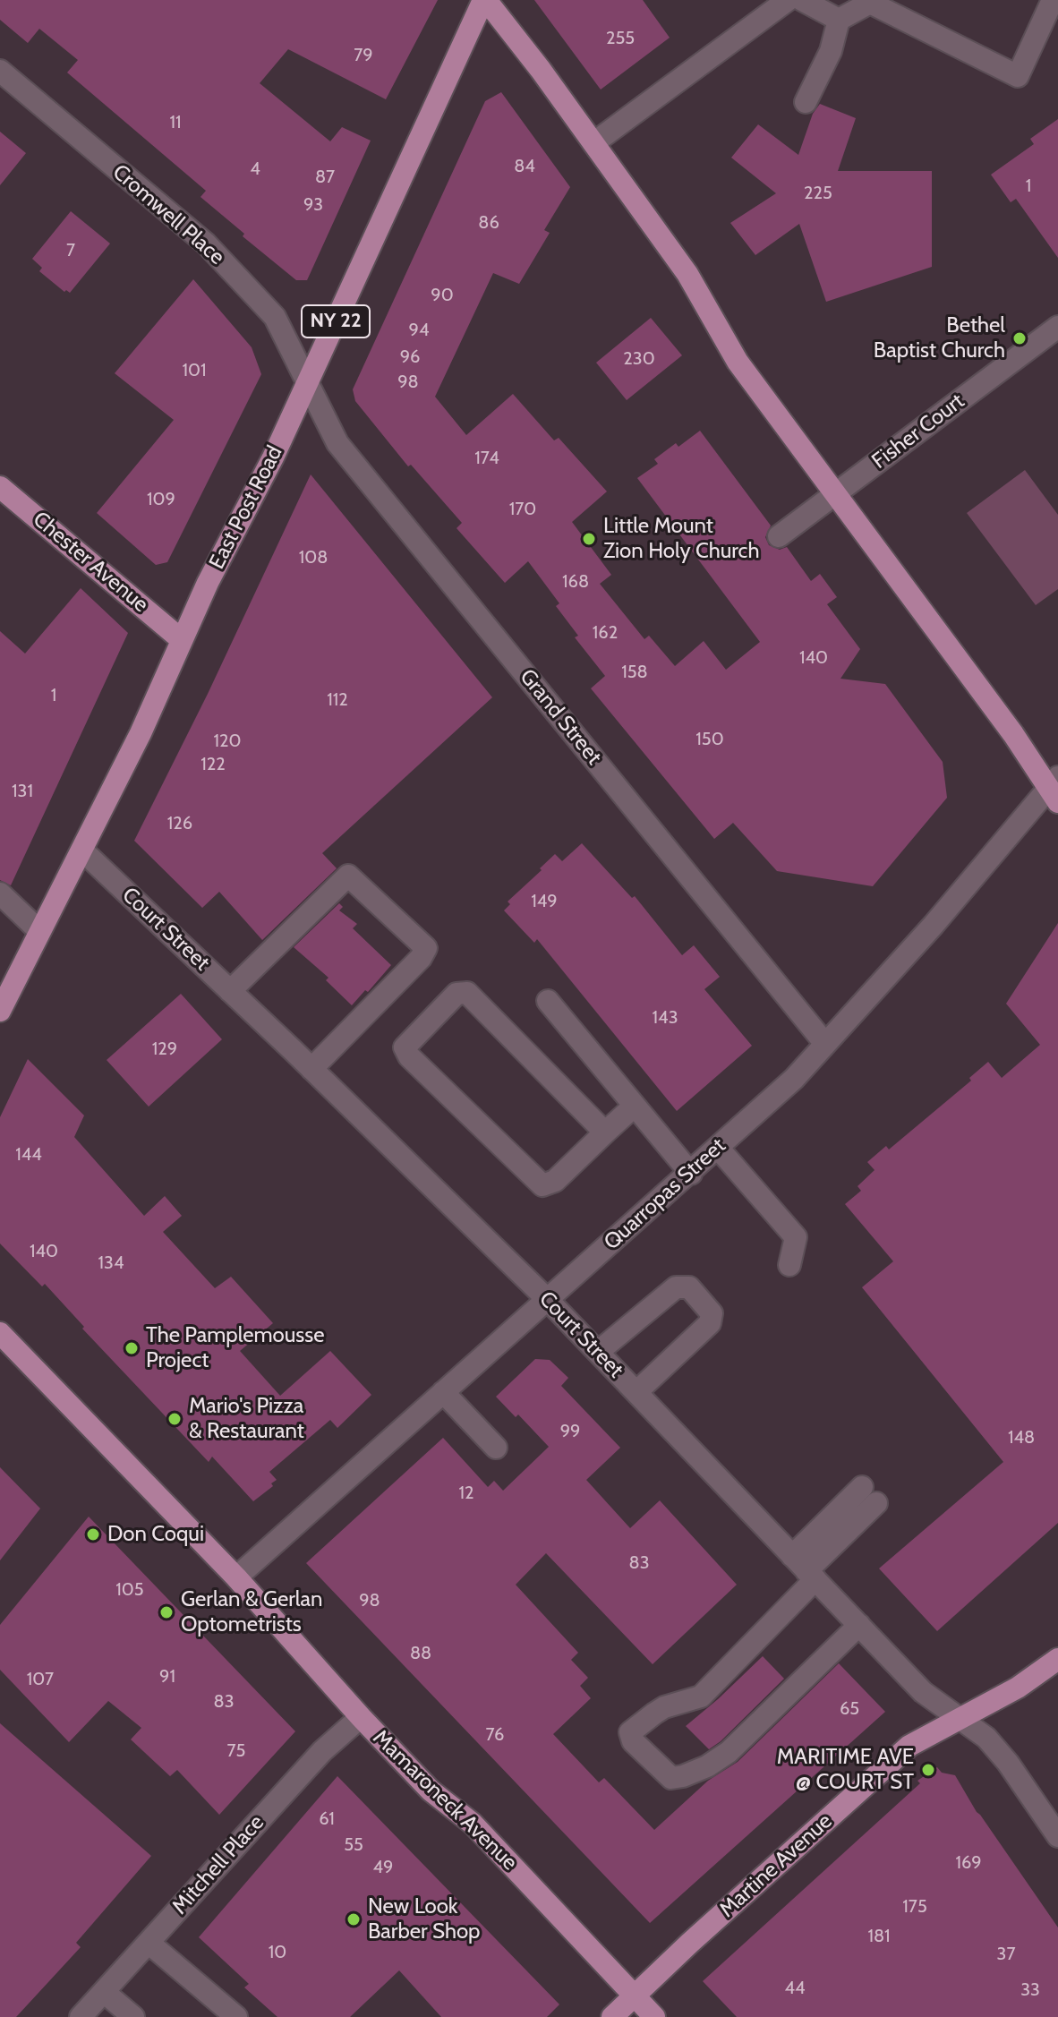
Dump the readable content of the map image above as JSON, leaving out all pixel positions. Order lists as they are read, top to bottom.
{
  "streets": {
    "main road": [
      "NY 22",
      "East Post Road",
      "Chester Avenue",
      "Mamaroneck Avenue",
      "Martine Avenue"
    ],
    "street": [
      "Cromwell Place",
      "Fisher Court",
      "Grand Street",
      "Court Street",
      "Quarropas Street",
      "Mitchell Place"
    ]
  },
  "crossings": [
    ["Cromwell Place", "East Post Road"],
    ["Cromwell Place", "Grand Street"],
    ["East Post Road", "Chester Avenue"],
    ["East Post Road", "Grand Street"],
    ["East Post Road", "Court Street"],
    ["Grand Street", "Quarropas Street"],
    ["Court Street", "Quarropas Street"],
    ["Court Street", "Martine Avenue"],
    ["Quarropas Street", "Mamaroneck Avenue"],
    ["Mamaroneck Avenue", "Mitchell Place"],
    ["Mamaroneck Avenue", "Martine Avenue"]
  ],
  "places": [
    "Bethel Baptist Church",
    "Little Mount Zion Holy Church",
    "The Pamplemousse Project",
    "Mario's Pizza & Restaurant",
    "Don Coqui",
    "Gerlan & Gerlan Optometrists",
    "MARITIME AVE @ COURT ST",
    "New Look Barber Shop"
  ],
  "house_numbers": [
    "255",
    "79",
    "11",
    "84",
    "4",
    "87",
    "1",
    "225",
    "93",
    "86",
    "7",
    "90",
    "94",
    "96",
    "230",
    "101",
    "98",
    "174",
    "109",
    "170",
    "108",
    "168",
    "162",
    "140",
    "158",
    "1",
    "112",
    "150",
    "120",
    "122",
    "131",
    "126",
    "149",
    "143",
    "129",
    "144",
    "140",
    "134",
    "99",
    "148",
    "12",
    "83",
    "105",
    "98",
    "88",
    "91",
    "107",
    "83",
    "65",
    "76",
    "75",
    "61",
    "55",
    "169",
    "49",
    "175",
    "181",
    "10",
    "37",
    "44",
    "33"
  ]
}
